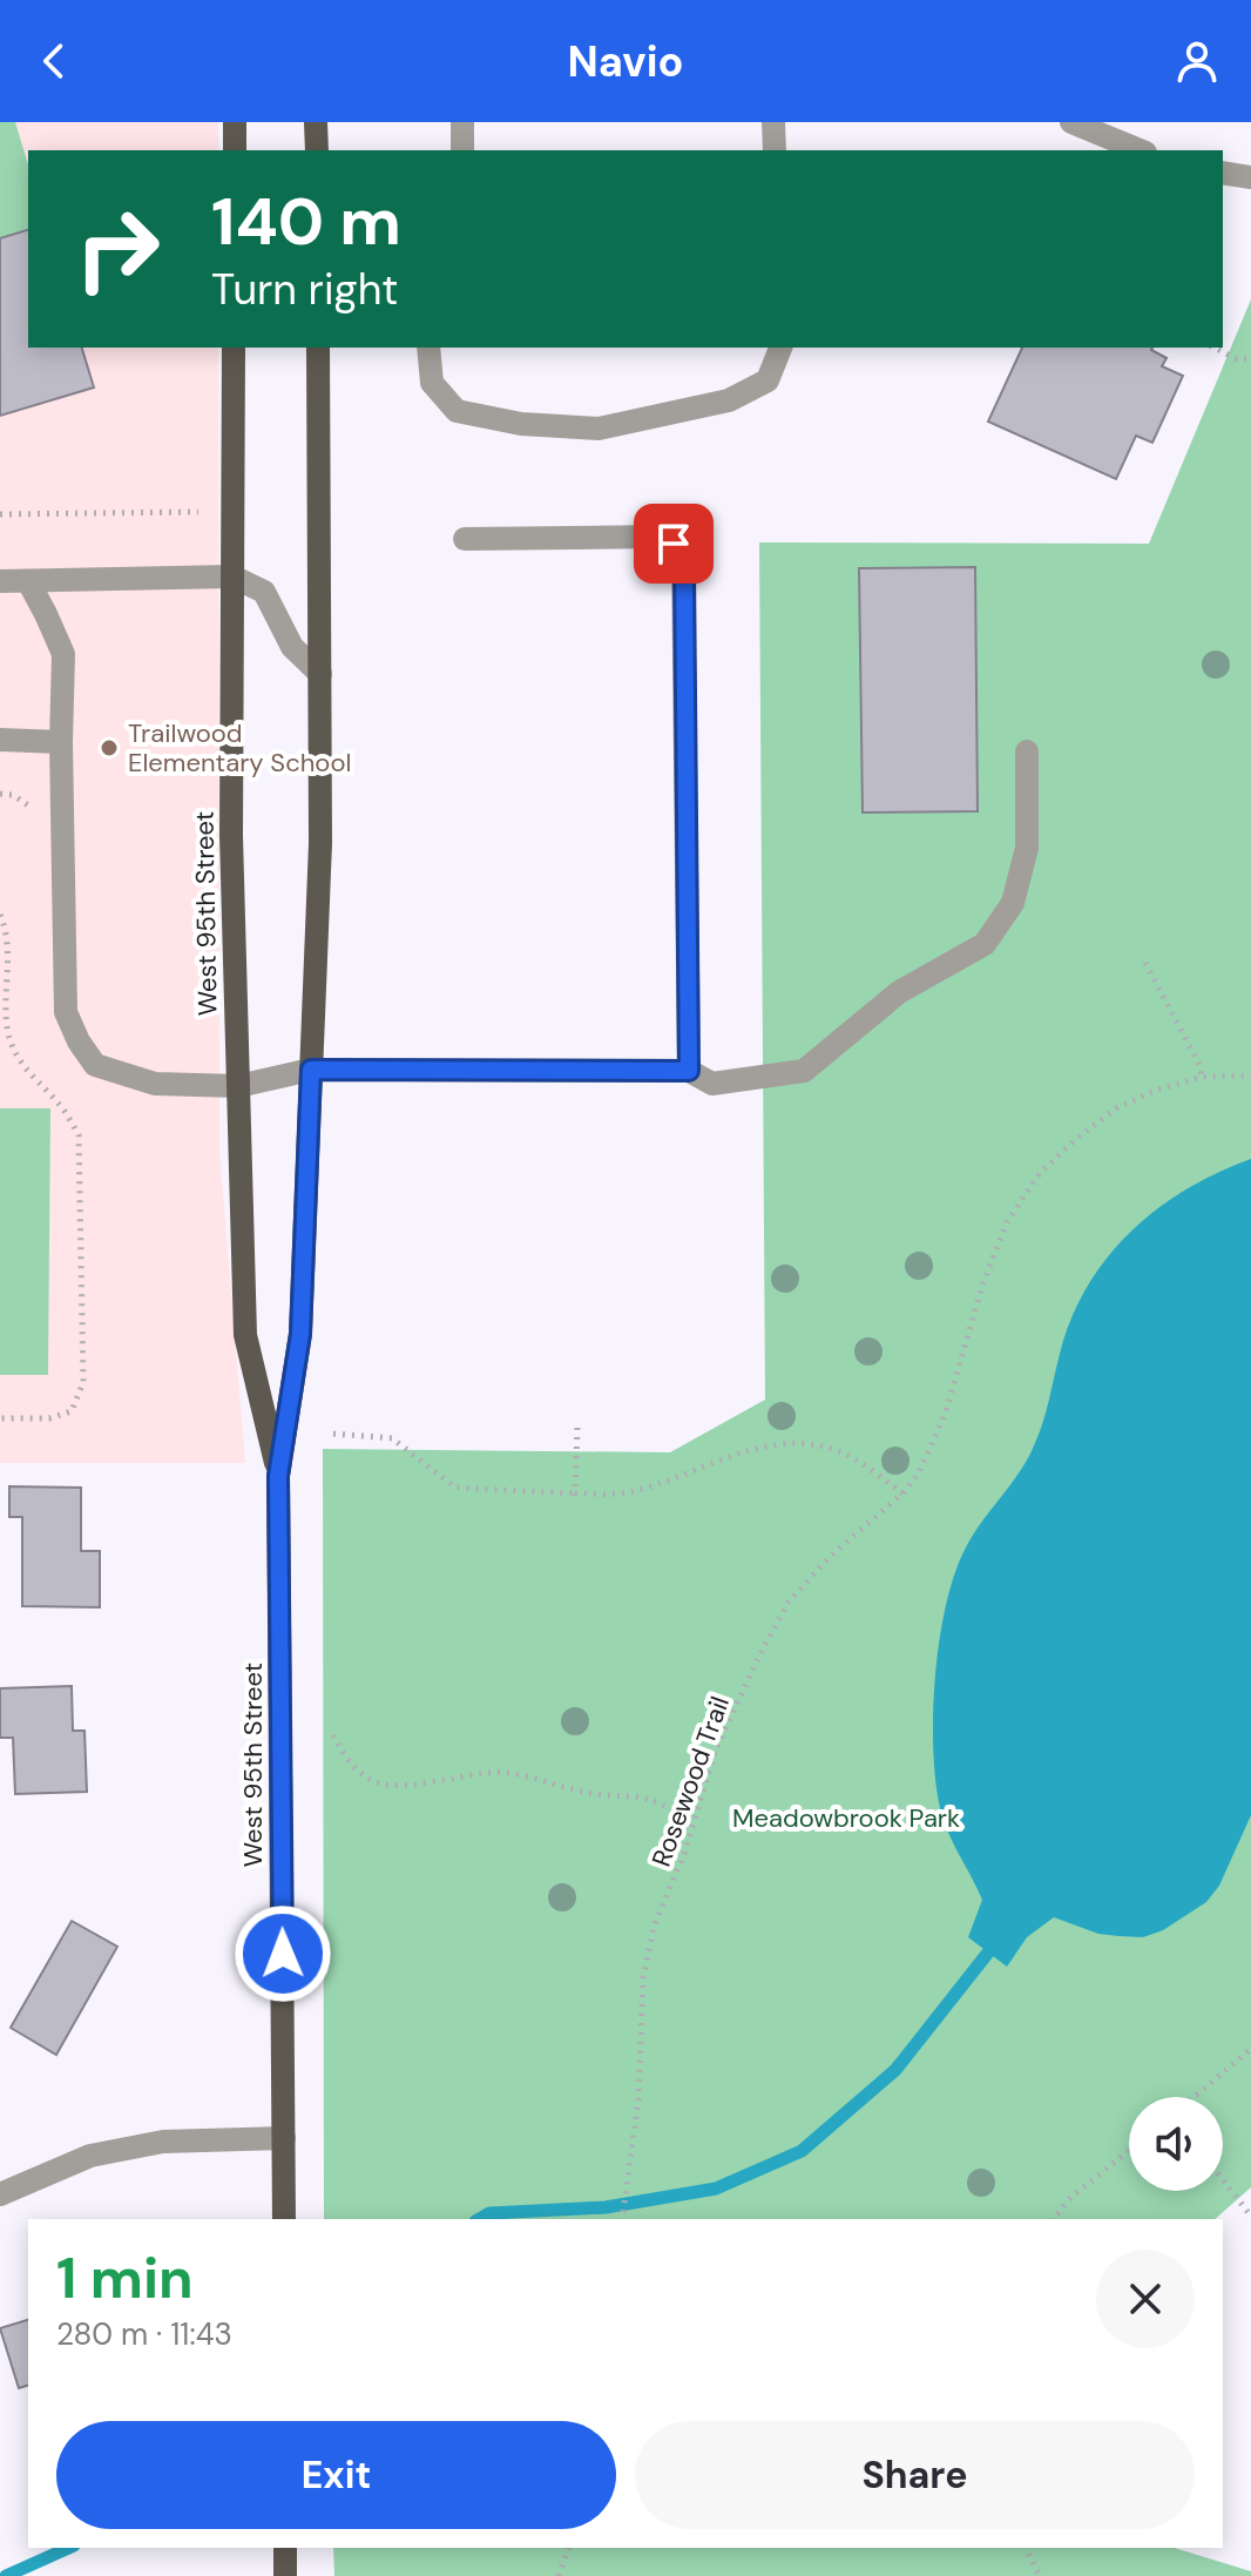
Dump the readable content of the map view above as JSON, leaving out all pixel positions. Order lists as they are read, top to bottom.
{
  "streets": {
    "main road": ["West 95th Street"],
    "path": ["Rosewood Trail"]
  },
  "parks": ["Meadowbrook Park"],
  "places": ["Trailwood Elementary School"],
  "page": {
    "header": "Navio",
    "turn": ["140 m", "Turn right"],
    "heading": ["1 min", "280 m · 11:43"],
    "buttons": ["Exit", "Share"]
  }
}
